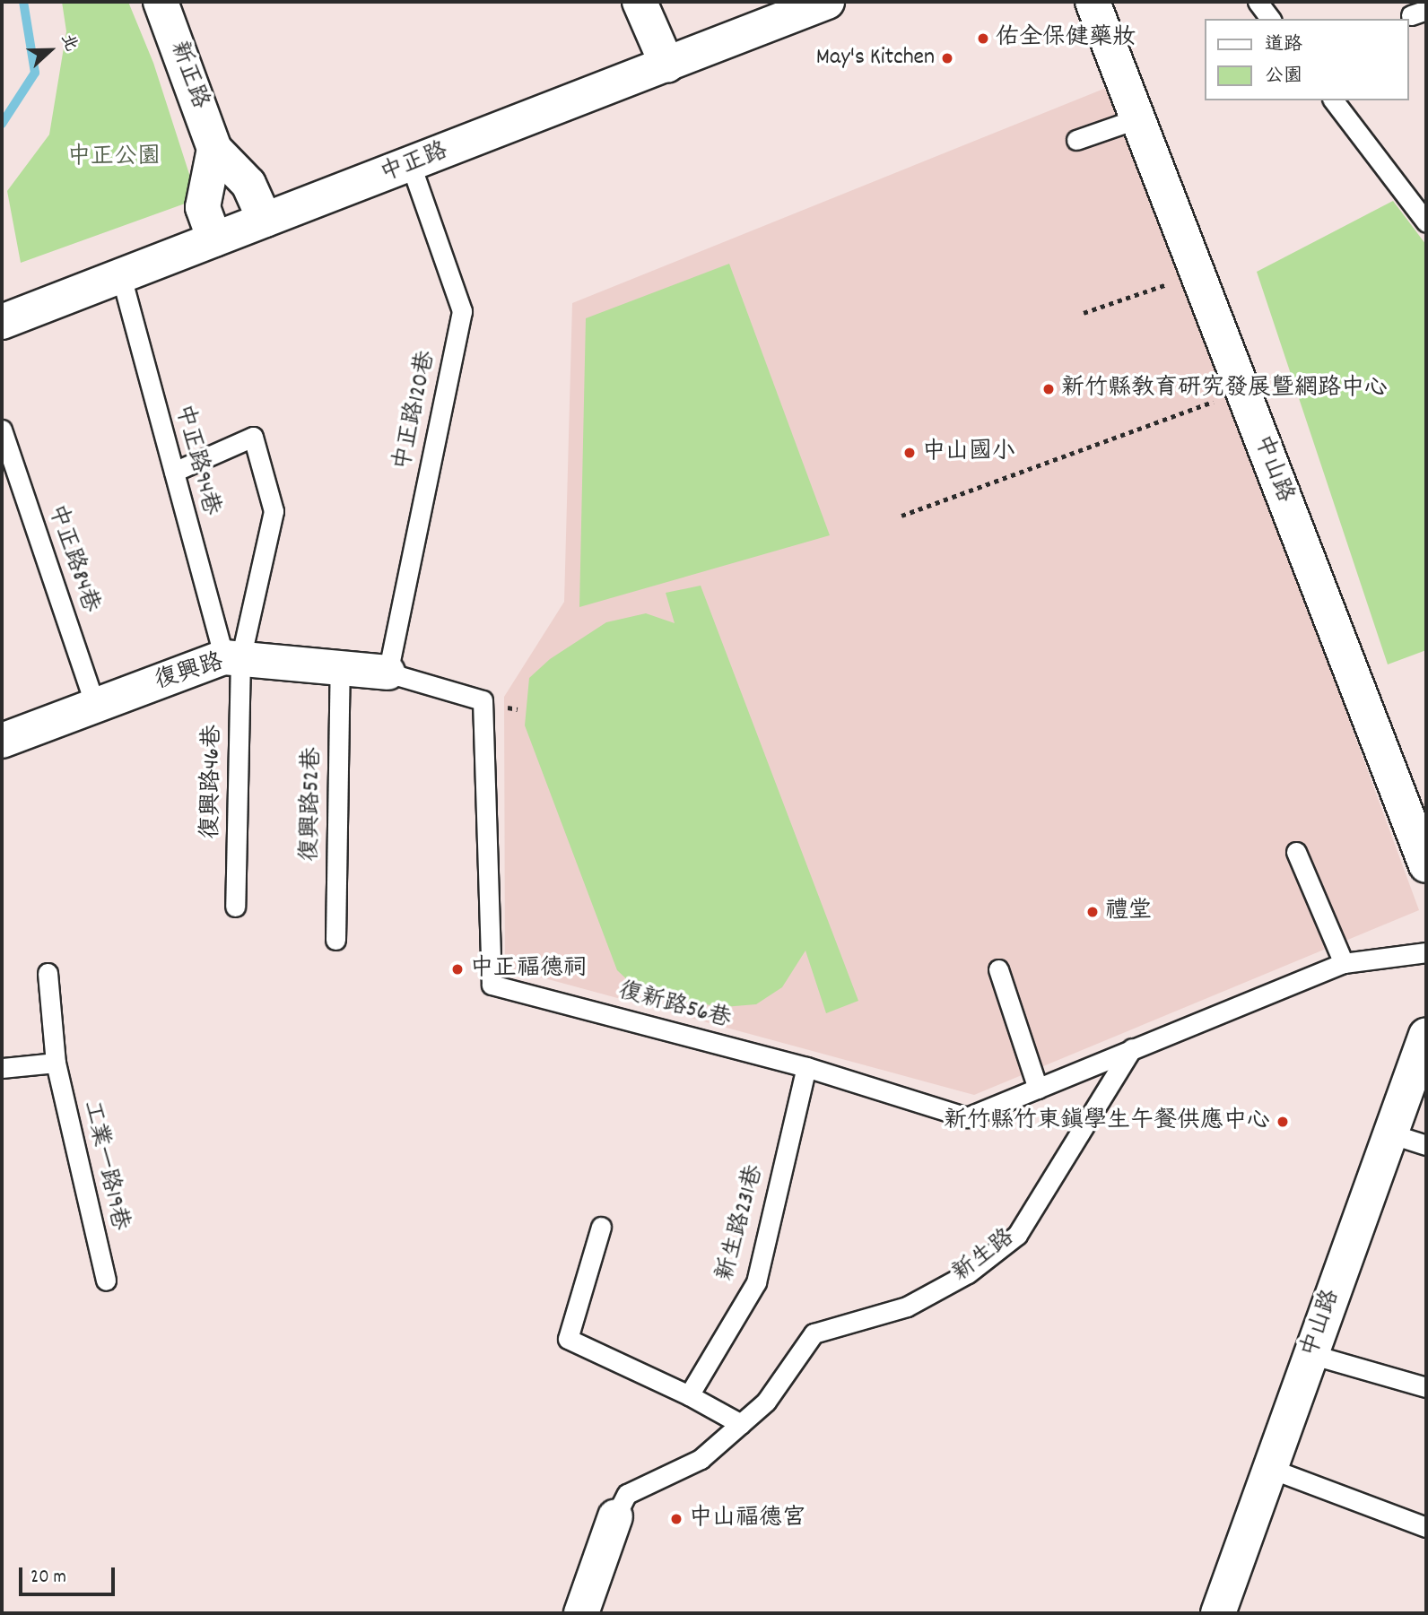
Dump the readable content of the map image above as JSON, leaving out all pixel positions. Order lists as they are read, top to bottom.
{
  "streets": {
    "street": [
      "新正路",
      "中正路",
      "中山路",
      "復興路",
      "新生路"
    ],
    "lane": [
      "中正路120巷",
      "中正路94巷",
      "中正路84巷",
      "復興路46巷",
      "復興路52巷",
      "復新路56巷",
      "工業一路19巷",
      "新生路231巷"
    ]
  },
  "crossings": [
    ["新正路", "中正路"],
    ["中正路", "中正路120巷"],
    ["中正路", "中正路94巷"],
    ["中正路120巷", "復興路"],
    ["中正路120巷", "復新路56巷"],
    ["中正路94巷", "復興路"],
    ["中正路94巷", "復興路46巷"],
    ["中正路84巷", "復興路"],
    ["復興路", "復興路46巷"],
    ["復興路", "復興路52巷"],
    ["復興路", "復新路56巷"],
    ["復新路56巷", "新生路231巷"],
    ["復新路56巷", "新生路"]
  ],
  "parks": ["中正公園"],
  "places": [
    "佑全保健藥妝",
    "May's Kitchen",
    "新竹縣教育研究發展暨網路中心",
    "中山國小",
    "禮堂",
    "中正福德祠",
    "新竹縣竹東鎮學生午餐供應中心",
    "中山福德宮"
  ],
  "legend": ["道路", "公園"],
  "scale_bar": "20 m",
  "north": "right"
}
